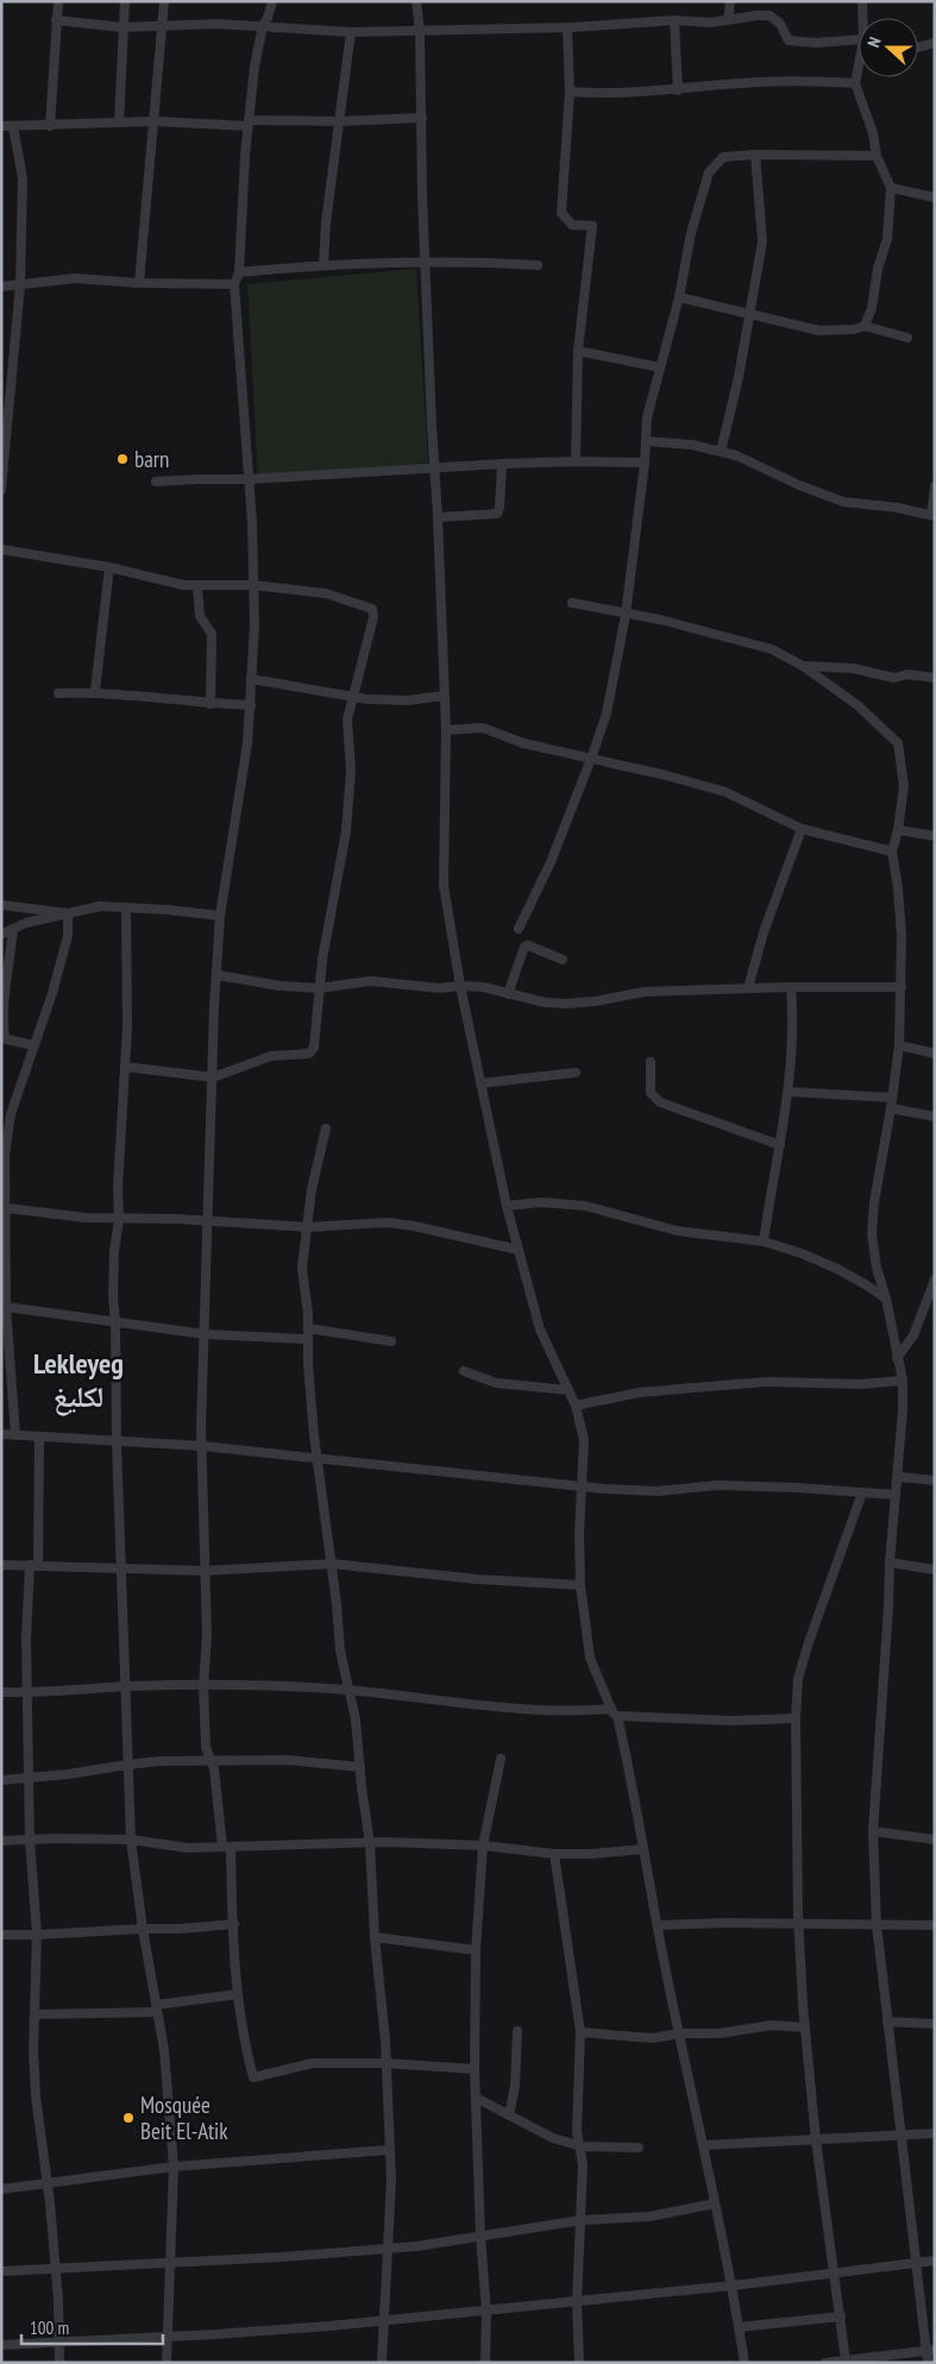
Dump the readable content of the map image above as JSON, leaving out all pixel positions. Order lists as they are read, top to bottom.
{
  "districts": ["Lekleyeg لكليغ"],
  "places": ["barn", "Mosquée Beit El-Atik"],
  "scale_bar": "100 m",
  "north": "left"
}
